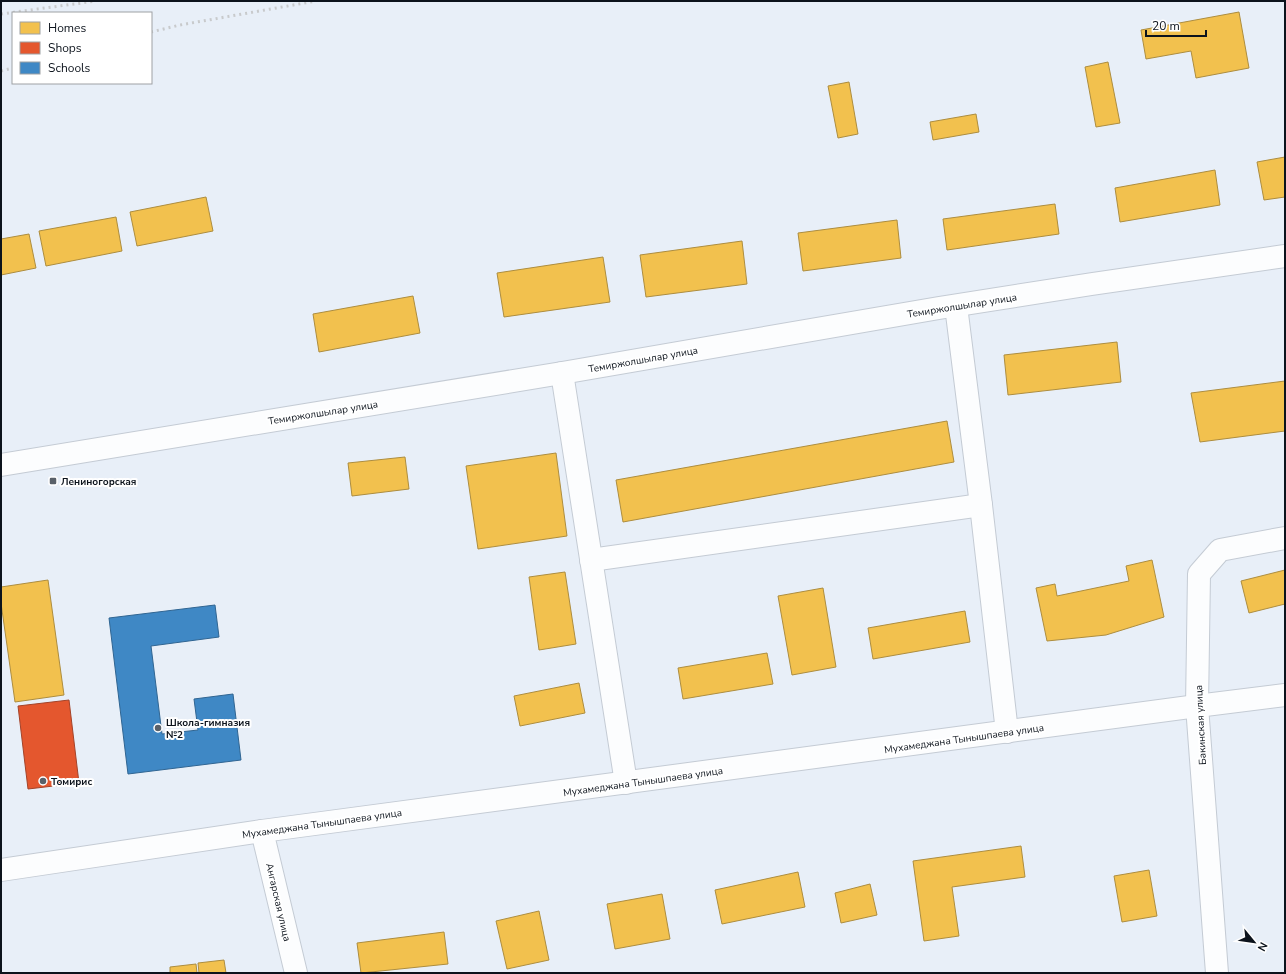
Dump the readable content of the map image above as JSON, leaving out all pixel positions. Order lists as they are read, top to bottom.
{
  "streets": {
    "street": [
      "Темиржолшылар улица",
      "Бакинская улица",
      "Мухамеджана Тынышпаева улица",
      "Ангарская улица"
    ]
  },
  "crossings": [
    ["Бакинская улица", "Мухамеджана Тынышпаева улица"],
    ["Мухамеджана Тынышпаева улица", "Ангарская улица"]
  ],
  "places": {
    "transit": ["Лениногорская"],
    "other": ["Школа-гимназия №2", "Томирис"]
  },
  "legend": ["Homes", "Shops", "Schools"],
  "scale_bar": "20 m",
  "north": "bottom right"
}
